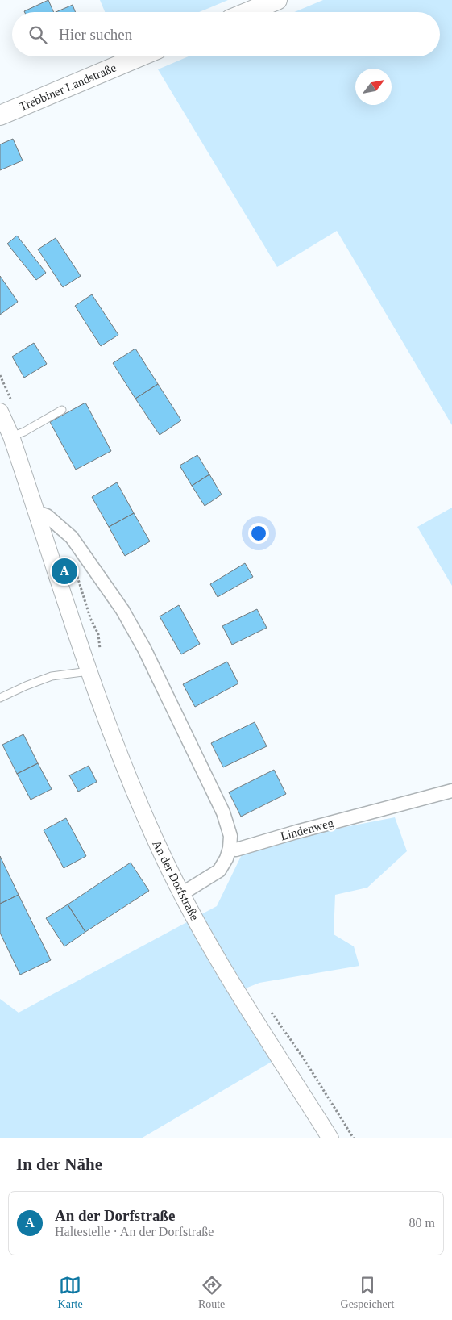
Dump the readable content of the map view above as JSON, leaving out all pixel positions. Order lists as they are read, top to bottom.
{
  "streets": {
    "main road": ["Trebbiner Landstraße"],
    "street": ["Lindenweg", "An der Dorfstraße"]
  },
  "north": "top right",
  "page": {
    "search": "Hier suchen",
    "pins": "A",
    "heading": "In der Nähe",
    "list": [
      {
        "mark": "A",
        "name": "An der Dorfstraße",
        "note": "Haltestelle · An der Dorfstraße",
        "value": "80 m"
      }
    ],
    "nav": ["Karte", "Route", "Gespeichert"]
  }
}
